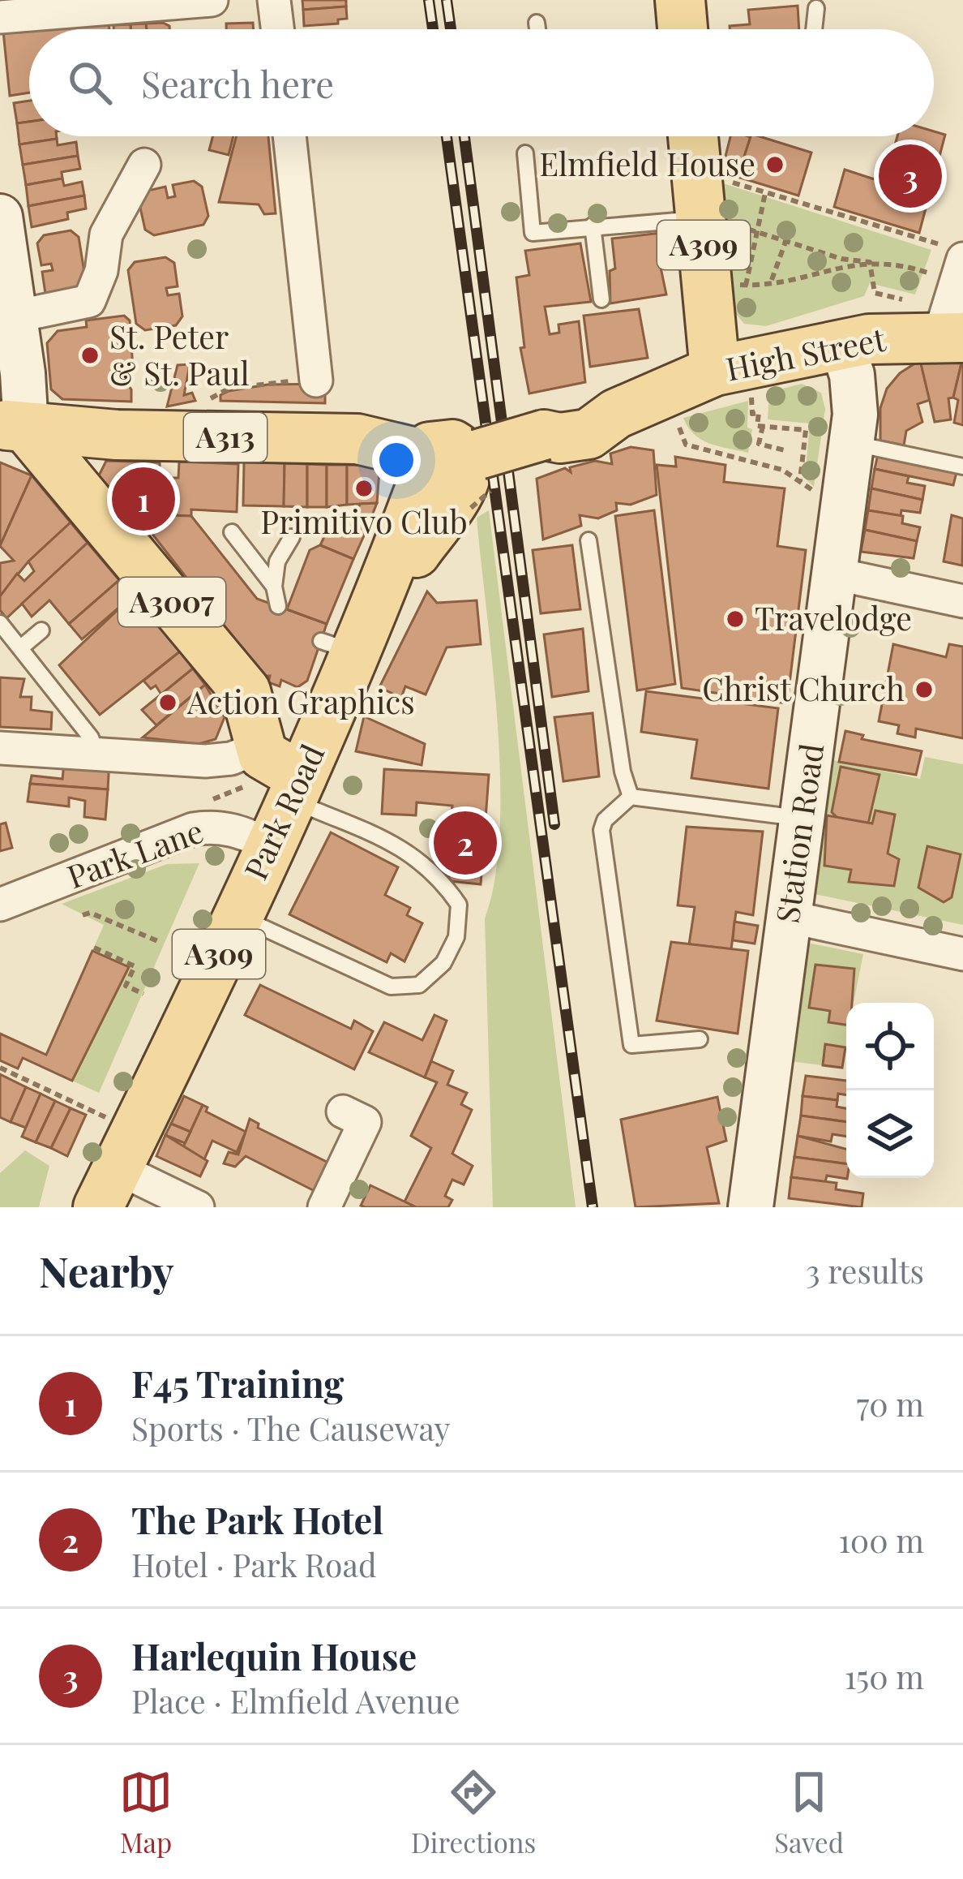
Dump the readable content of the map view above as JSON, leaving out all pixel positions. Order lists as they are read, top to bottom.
{
  "streets": {
    "main road": [
      "A309",
      "High Street",
      "A313",
      "A3007",
      "Park Road",
      "Station Road"
    ],
    "street": ["Park Lane"]
  },
  "crossings": [
    ["A309", "High Street"],
    ["High Street", "A313"],
    ["High Street", "Station Road"],
    ["A313", "A3007"],
    ["A313", "Park Road"],
    ["A3007", "Park Road"],
    ["Park Road", "Park Lane"]
  ],
  "places": [
    "Elmfield House",
    "St. Peter & St. Paul",
    "Primitivo Club",
    "Travelodge",
    "Christ Church",
    "Action Graphics"
  ],
  "page": {
    "search": "Search here",
    "pins": ["3", "1", "2"],
    "heading": ["Nearby", "3 results"],
    "list": [
      {
        "mark": "1",
        "name": "F45 Training",
        "note": "Sports · The Causeway",
        "value": "70 m"
      },
      {
        "mark": "2",
        "name": "The Park Hotel",
        "note": "Hotel · Park Road",
        "value": "100 m"
      },
      {
        "mark": "3",
        "name": "Harlequin House",
        "note": "Place · Elmfield Avenue",
        "value": "150 m"
      }
    ],
    "nav": ["Map", "Directions", "Saved"]
  }
}
